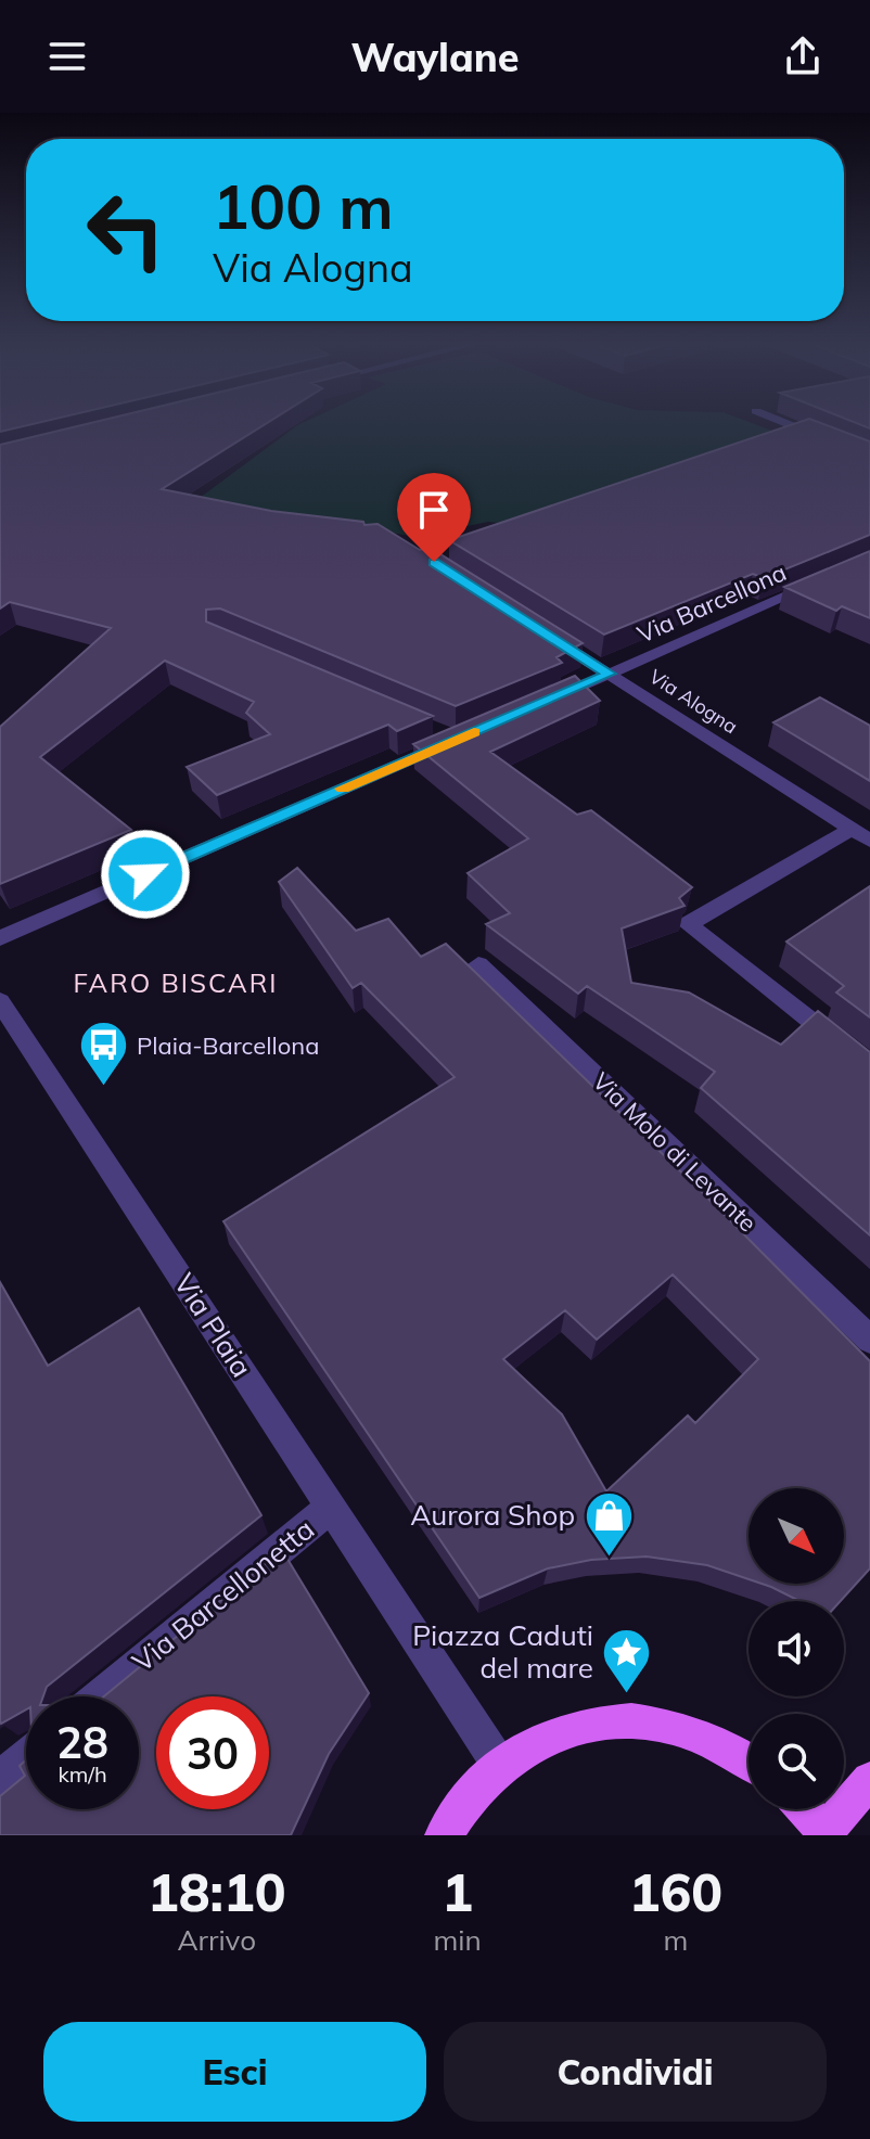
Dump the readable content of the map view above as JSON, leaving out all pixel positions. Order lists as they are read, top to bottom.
{
  "streets": {
    "street": [
      "Via Barcellona",
      "Via Alogna",
      "Via Molo di Levante",
      "Via Plaia",
      "Via Barcellonetta"
    ]
  },
  "crossings": [
    ["Via Barcellona", "Via Alogna"],
    ["Via Plaia", "Via Barcellonetta"]
  ],
  "districts": ["FARO BISCARI"],
  "places": {
    "bus stop": ["Plaia-Barcellona"],
    "shop": ["Aurora Shop"],
    "place": ["Piazza Caduti del mare"]
  },
  "north": "bottom right",
  "page": {
    "header": "Waylane",
    "turn": ["100 m", "Via Alogna"],
    "speed": "28 km/h",
    "limit": "30",
    "eta": [
      "18:10",
      "Arrivo",
      "1",
      "min",
      "160",
      "m"
    ],
    "buttons": ["Esci", "Condividi"]
  }
}
